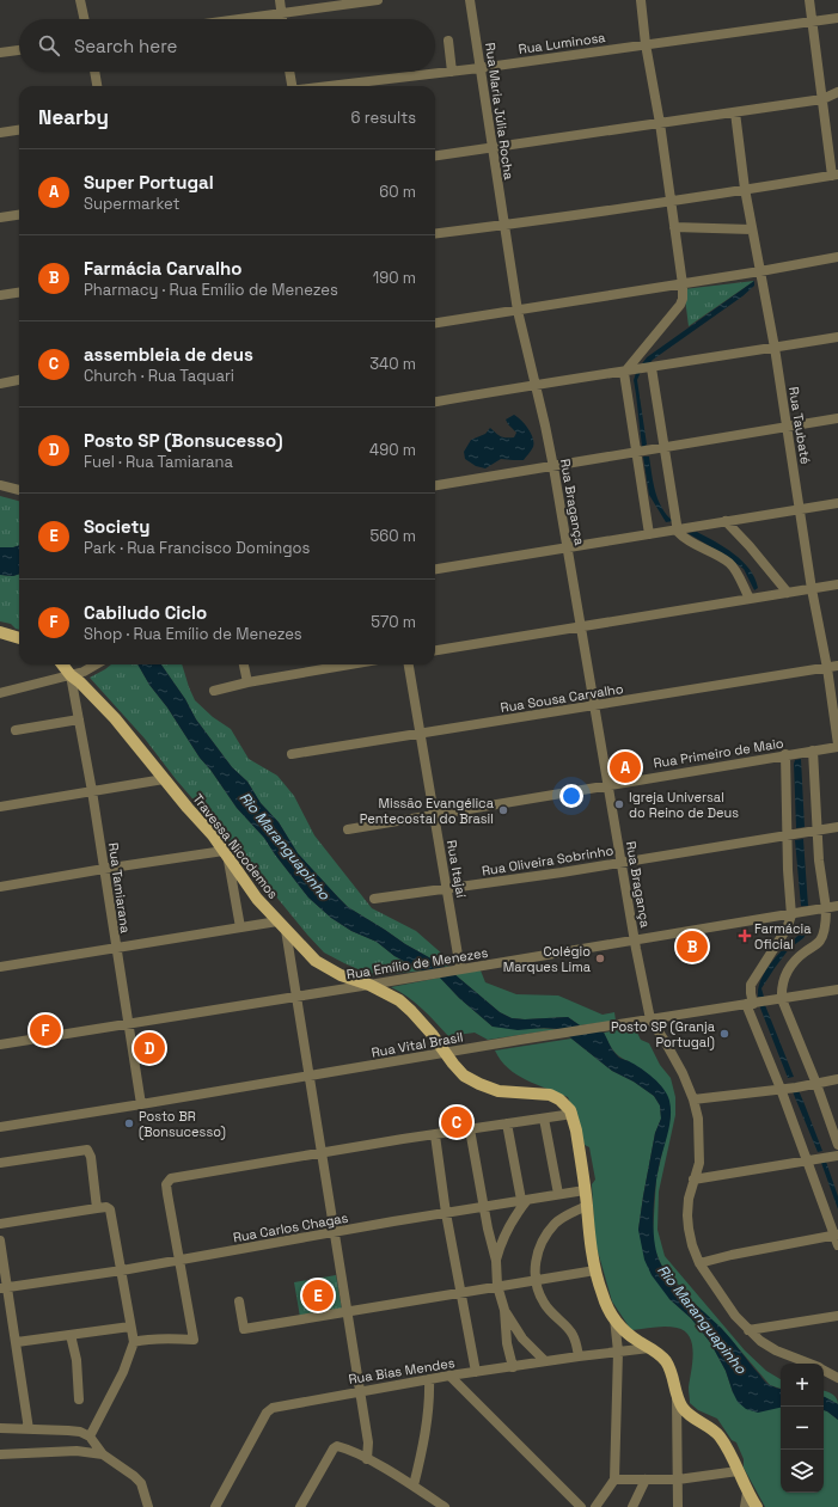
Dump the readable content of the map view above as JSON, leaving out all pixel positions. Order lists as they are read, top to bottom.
{
  "streets": {
    "main road": ["Travessa Nicodemos"],
    "street": [
      "Rua Luminosa",
      "Rua Maria Júlia Rocha",
      "Rua Taubaté",
      "Rua Bragança",
      "Rua Sousa Carvalho",
      "Rua Primeiro de Maio",
      "Rua Oliveira Sobrinho",
      "Rua Itajaí",
      "Rua Tamiarana",
      "Rua Emílio de Menezes",
      "Rua Vital Brasil",
      "Rua Carlos Chagas",
      "Rua Bias Mendes"
    ]
  },
  "crossings": [
    ["Rua Luminosa", "Rua Maria Júlia Rocha"],
    ["Rua Maria Júlia Rocha", "Rua Bragança"],
    ["Rua Taubaté", "Rua Sousa Carvalho"],
    ["Rua Taubaté", "Rua Primeiro de Maio"],
    ["Rua Bragança", "Rua Sousa Carvalho"],
    ["Rua Bragança", "Rua Primeiro de Maio"],
    ["Rua Bragança", "Rua Oliveira Sobrinho"],
    ["Rua Bragança", "Rua Emílio de Menezes"],
    ["Rua Bragança", "Rua Vital Brasil"],
    ["Rua Sousa Carvalho", "Rua Itajaí"],
    ["Rua Primeiro de Maio", "Rua Itajaí"],
    ["Travessa Nicodemos", "Rua Tamiarana"],
    ["Travessa Nicodemos", "Rua Emílio de Menezes"],
    ["Travessa Nicodemos", "Rua Vital Brasil"],
    ["Rua Oliveira Sobrinho", "Rua Itajaí"],
    ["Rua Itajaí", "Rua Emílio de Menezes"],
    ["Rua Tamiarana", "Rua Emílio de Menezes"],
    ["Rua Tamiarana", "Rua Vital Brasil"]
  ],
  "water": ["Rio Maranguapinho"],
  "places": {
    "other": [
      "Igreja Universal do Reino de Deus",
      "Missão Evangélica Pentecostal do Brasil",
      "Colégio Marques Lima",
      "Posto SP (Granja Portugal)",
      "Posto BR (Bonsucesso)"
    ],
    "health": ["Farmácia Oficial"]
  },
  "page": {
    "search": "Search here",
    "heading": ["Nearby", "6 results"],
    "list": [
      {
        "mark": "A",
        "name": "Super Portugal",
        "note": "Supermarket",
        "value": "60 m"
      },
      {
        "mark": "B",
        "name": "Farmácia Carvalho",
        "note": "Pharmacy · Rua Emílio de Menezes",
        "value": "190 m"
      },
      {
        "mark": "C",
        "name": "assembleia de deus",
        "note": "Church · Rua Taquari",
        "value": "340 m"
      },
      {
        "mark": "D",
        "name": "Posto SP (Bonsucesso)",
        "note": "Fuel · Rua Tamiarana",
        "value": "490 m"
      },
      {
        "mark": "E",
        "name": "Society",
        "note": "Park · Rua Francisco Domingos",
        "value": "560 m"
      },
      {
        "mark": "F",
        "name": "Cabiludo Ciclo",
        "note": "Shop · Rua Emílio de Menezes",
        "value": "570 m"
      }
    ],
    "pins": [
      "A",
      "B",
      "F",
      "D",
      "C",
      "E"
    ],
    "map_buttons": ["+", "−"]
  }
}
